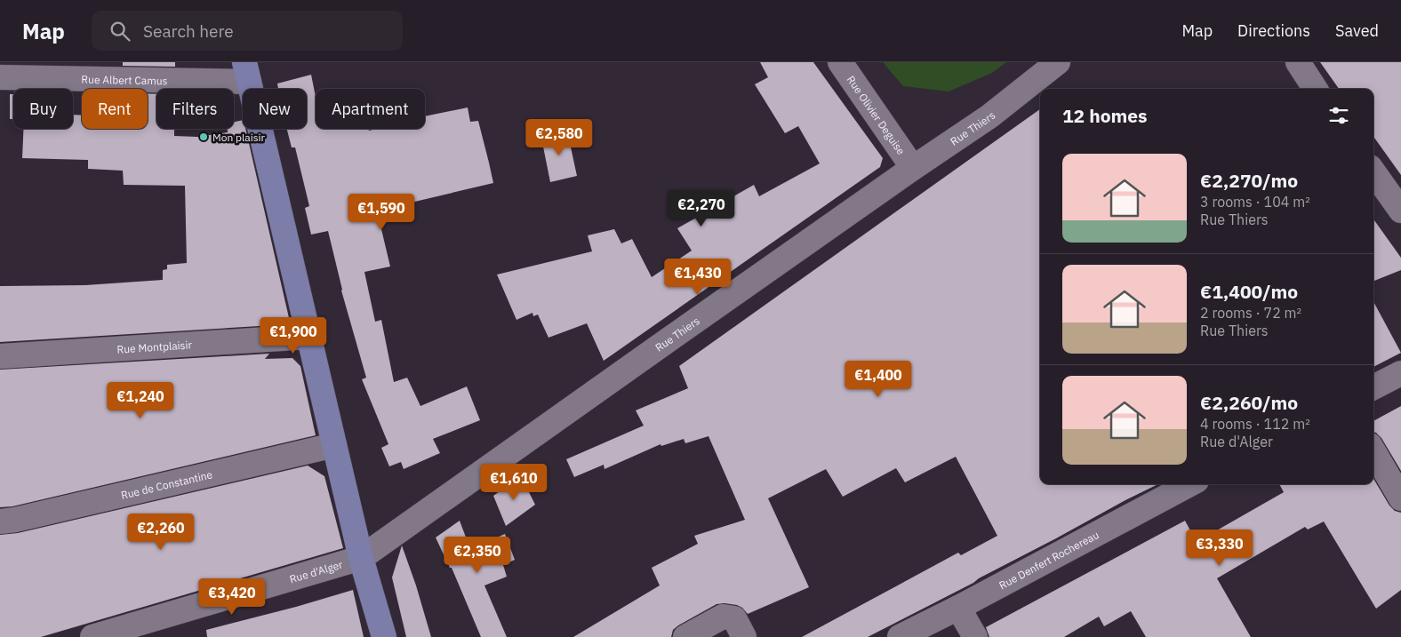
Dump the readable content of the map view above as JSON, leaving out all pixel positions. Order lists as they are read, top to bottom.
{
  "streets": {
    "street": [
      "Rue Albert Camus",
      "Rue Olivier Deguise",
      "Rue Thiers",
      "Rue Montplaisir",
      "Rue de Constantine",
      "Rue Denfert Rochereau",
      "Rue d'Alger"
    ]
  },
  "crossings": [
    ["Rue Olivier Deguise", "Rue Thiers"],
    ["Rue Thiers", "Rue d'Alger"]
  ],
  "places": ["Mon plaisir"],
  "page": {
    "header": "Map",
    "search": "Search here",
    "nav": ["Map", "Directions", "Saved"],
    "chip": [
      "Buy",
      "Rent",
      "Filters",
      "New",
      "Apartment"
    ],
    "heading": "12 homes",
    "price": [
      "€2,580",
      "€2,270",
      "€1,590",
      "€1,430",
      "€1,900",
      "€1,400",
      "€1,240",
      "€1,610",
      "€2,260",
      "€3,330",
      "€2,350",
      "€3,420"
    ],
    "list": [
      {
        "name": "€2,270/mo",
        "note": "3 rooms · 104 m² · Rue Thiers"
      },
      {
        "name": "€1,400/mo",
        "note": "2 rooms · 72 m² · Rue Thiers"
      },
      {
        "name": "€2,260/mo",
        "note": "4 rooms · 112 m² · Rue d'Alger"
      }
    ]
  }
}
